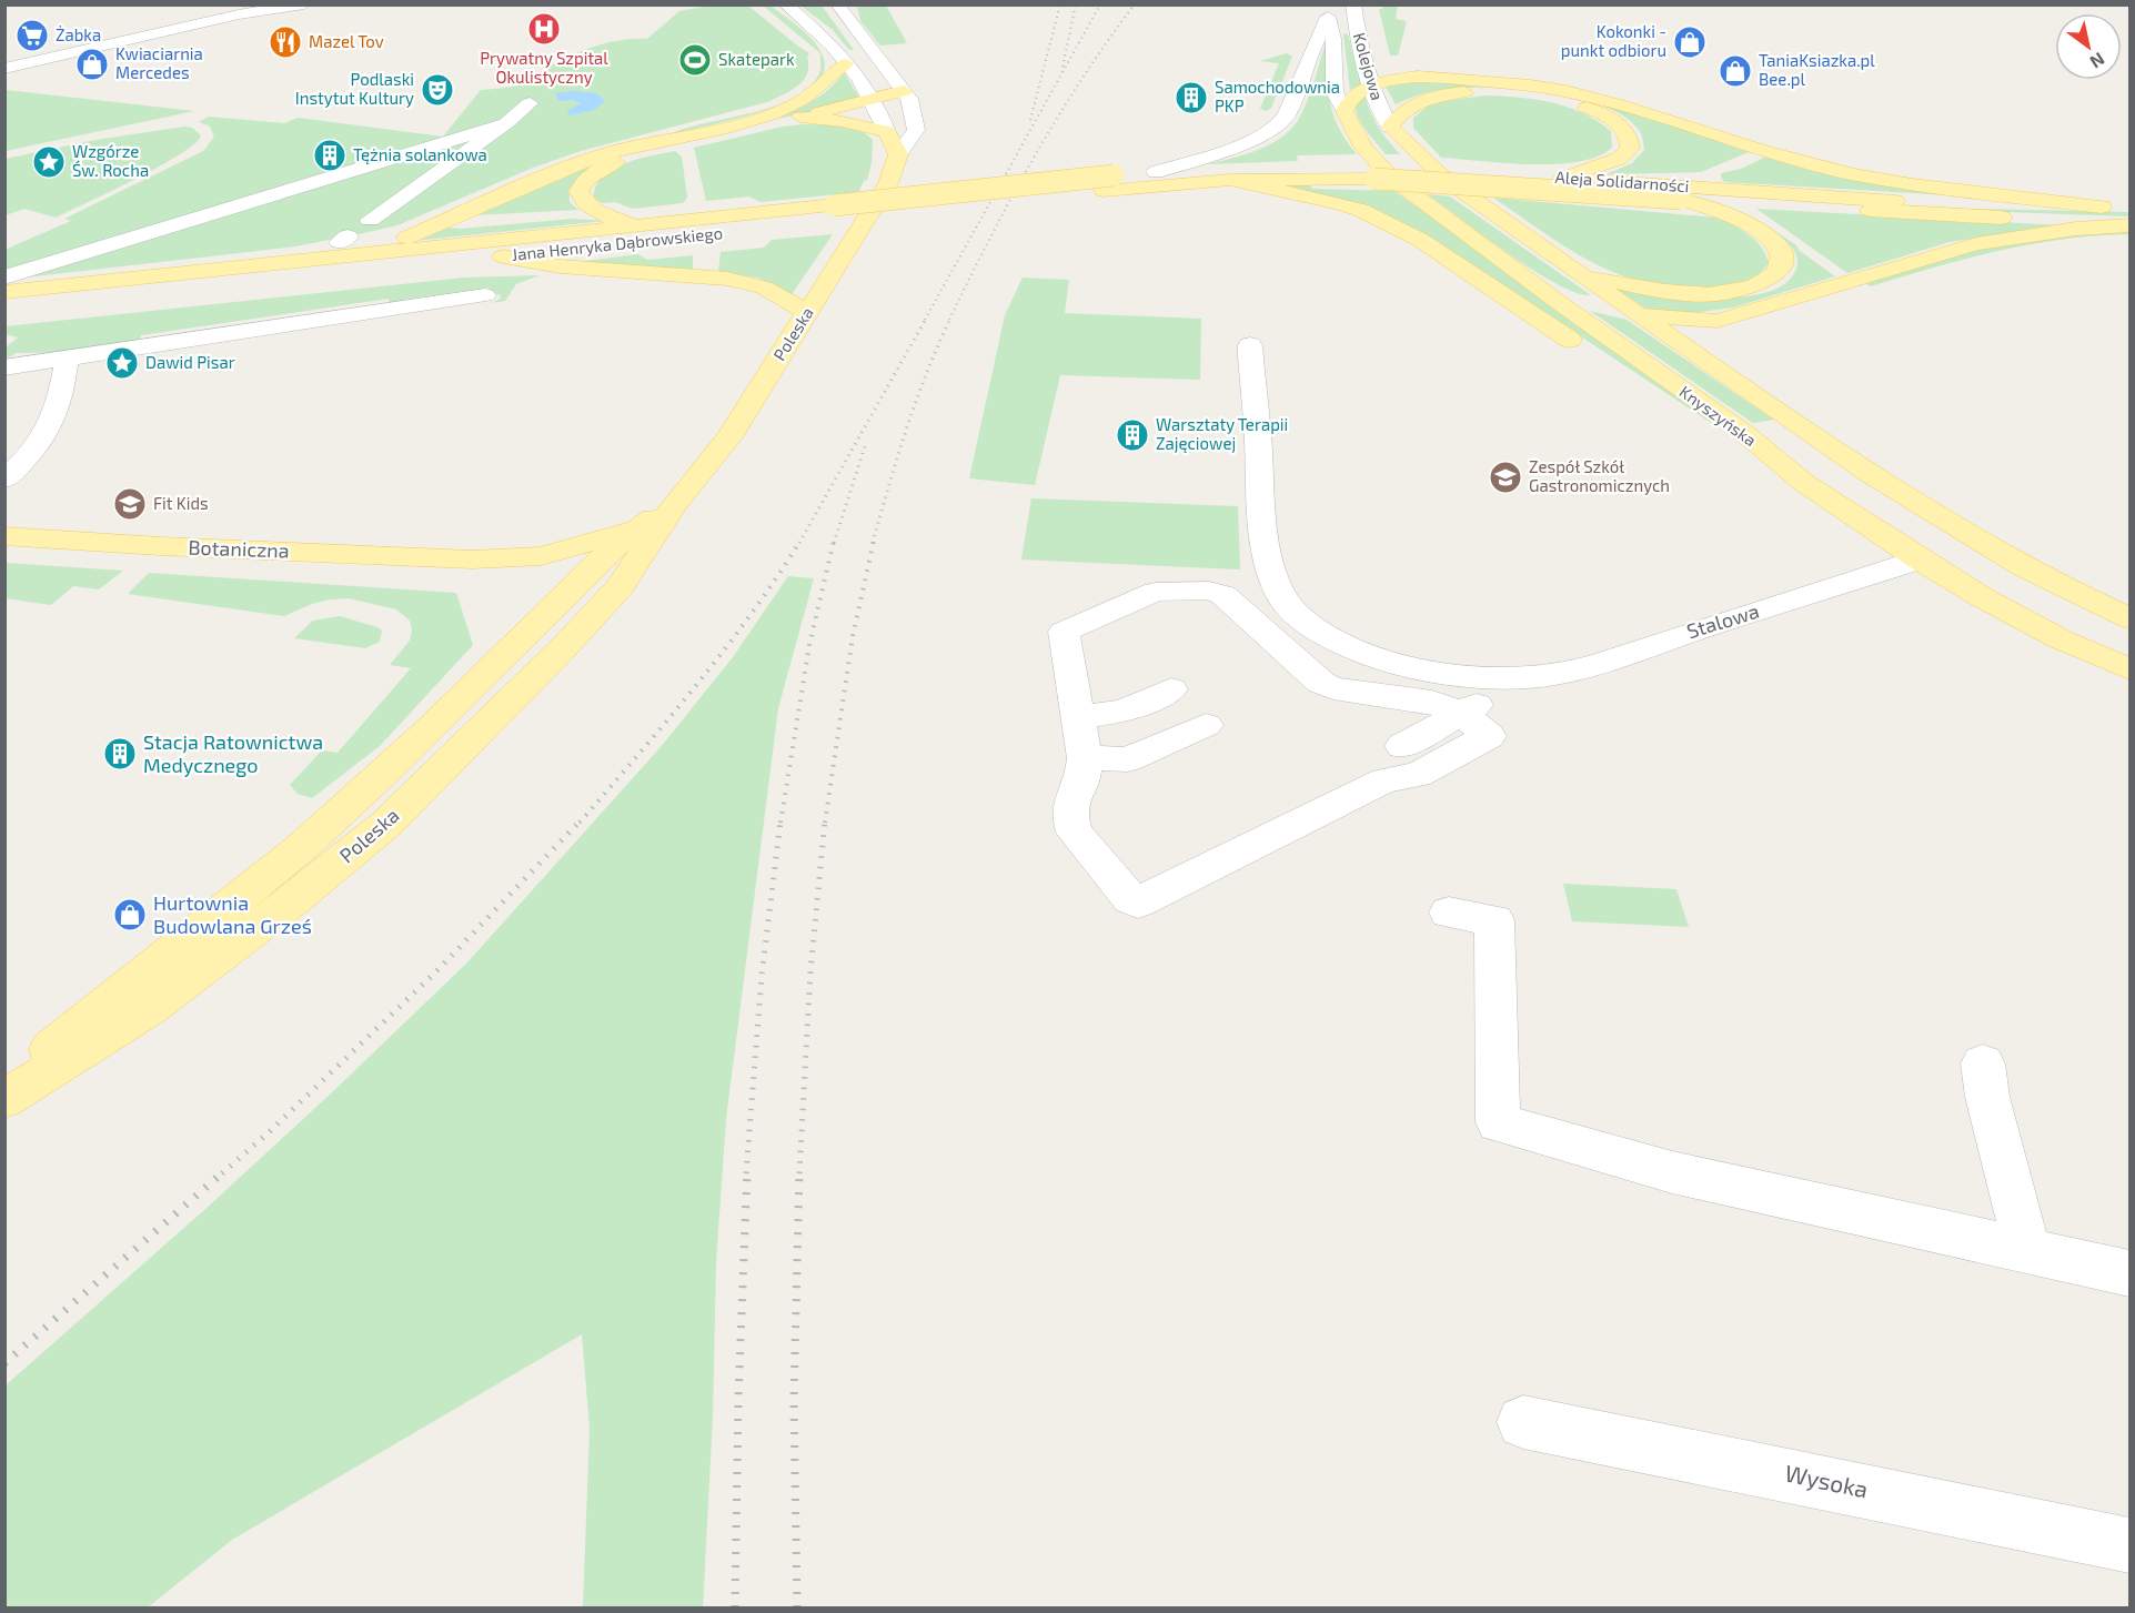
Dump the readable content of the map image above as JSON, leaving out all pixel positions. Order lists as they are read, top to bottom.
{
  "streets": {
    "main road": [
      "Aleja Solidarności",
      "Jana Henryka Dąbrowskiego",
      "Poleska",
      "Knyszyńska",
      "Botaniczna"
    ],
    "street": ["Kolejowa", "Stalowa", "Wysoka"]
  },
  "crossings": [
    ["Kolejowa", "Knyszyńska"],
    ["Aleja Solidarności", "Jana Henryka Dąbrowskiego"],
    ["Poleska", "Botaniczna"],
    ["Knyszyńska", "Stalowa"]
  ],
  "places": {
    "hospital": ["Prywatny Szpital Okulistyczny"],
    "supermarket": ["Żabka"],
    "restaurant": ["Mazel Tov"],
    "shop": [
      "Kokonki - punkt odbioru",
      "Kwiaciarnia Mercedes",
      "TaniaKsiazka.pl Bee.pl",
      "Hurtownia Budowlana Grześ"
    ],
    "sports": ["Skatepark"],
    "theatre": ["Podlaski Instytut Kultury"],
    "building": [
      "Samochodownia PKP",
      "Tężnia solankowa",
      "Warsztaty Terapii Zajęciowej",
      "Stacja Ratownictwa Medycznego"
    ],
    "place": ["Wzgórze Św. Rocha", "Dawid Pisar"],
    "school or university": ["Zespół Szkół Gastronomicznych", "Fit Kids"]
  },
  "north": "bottom right"
}
